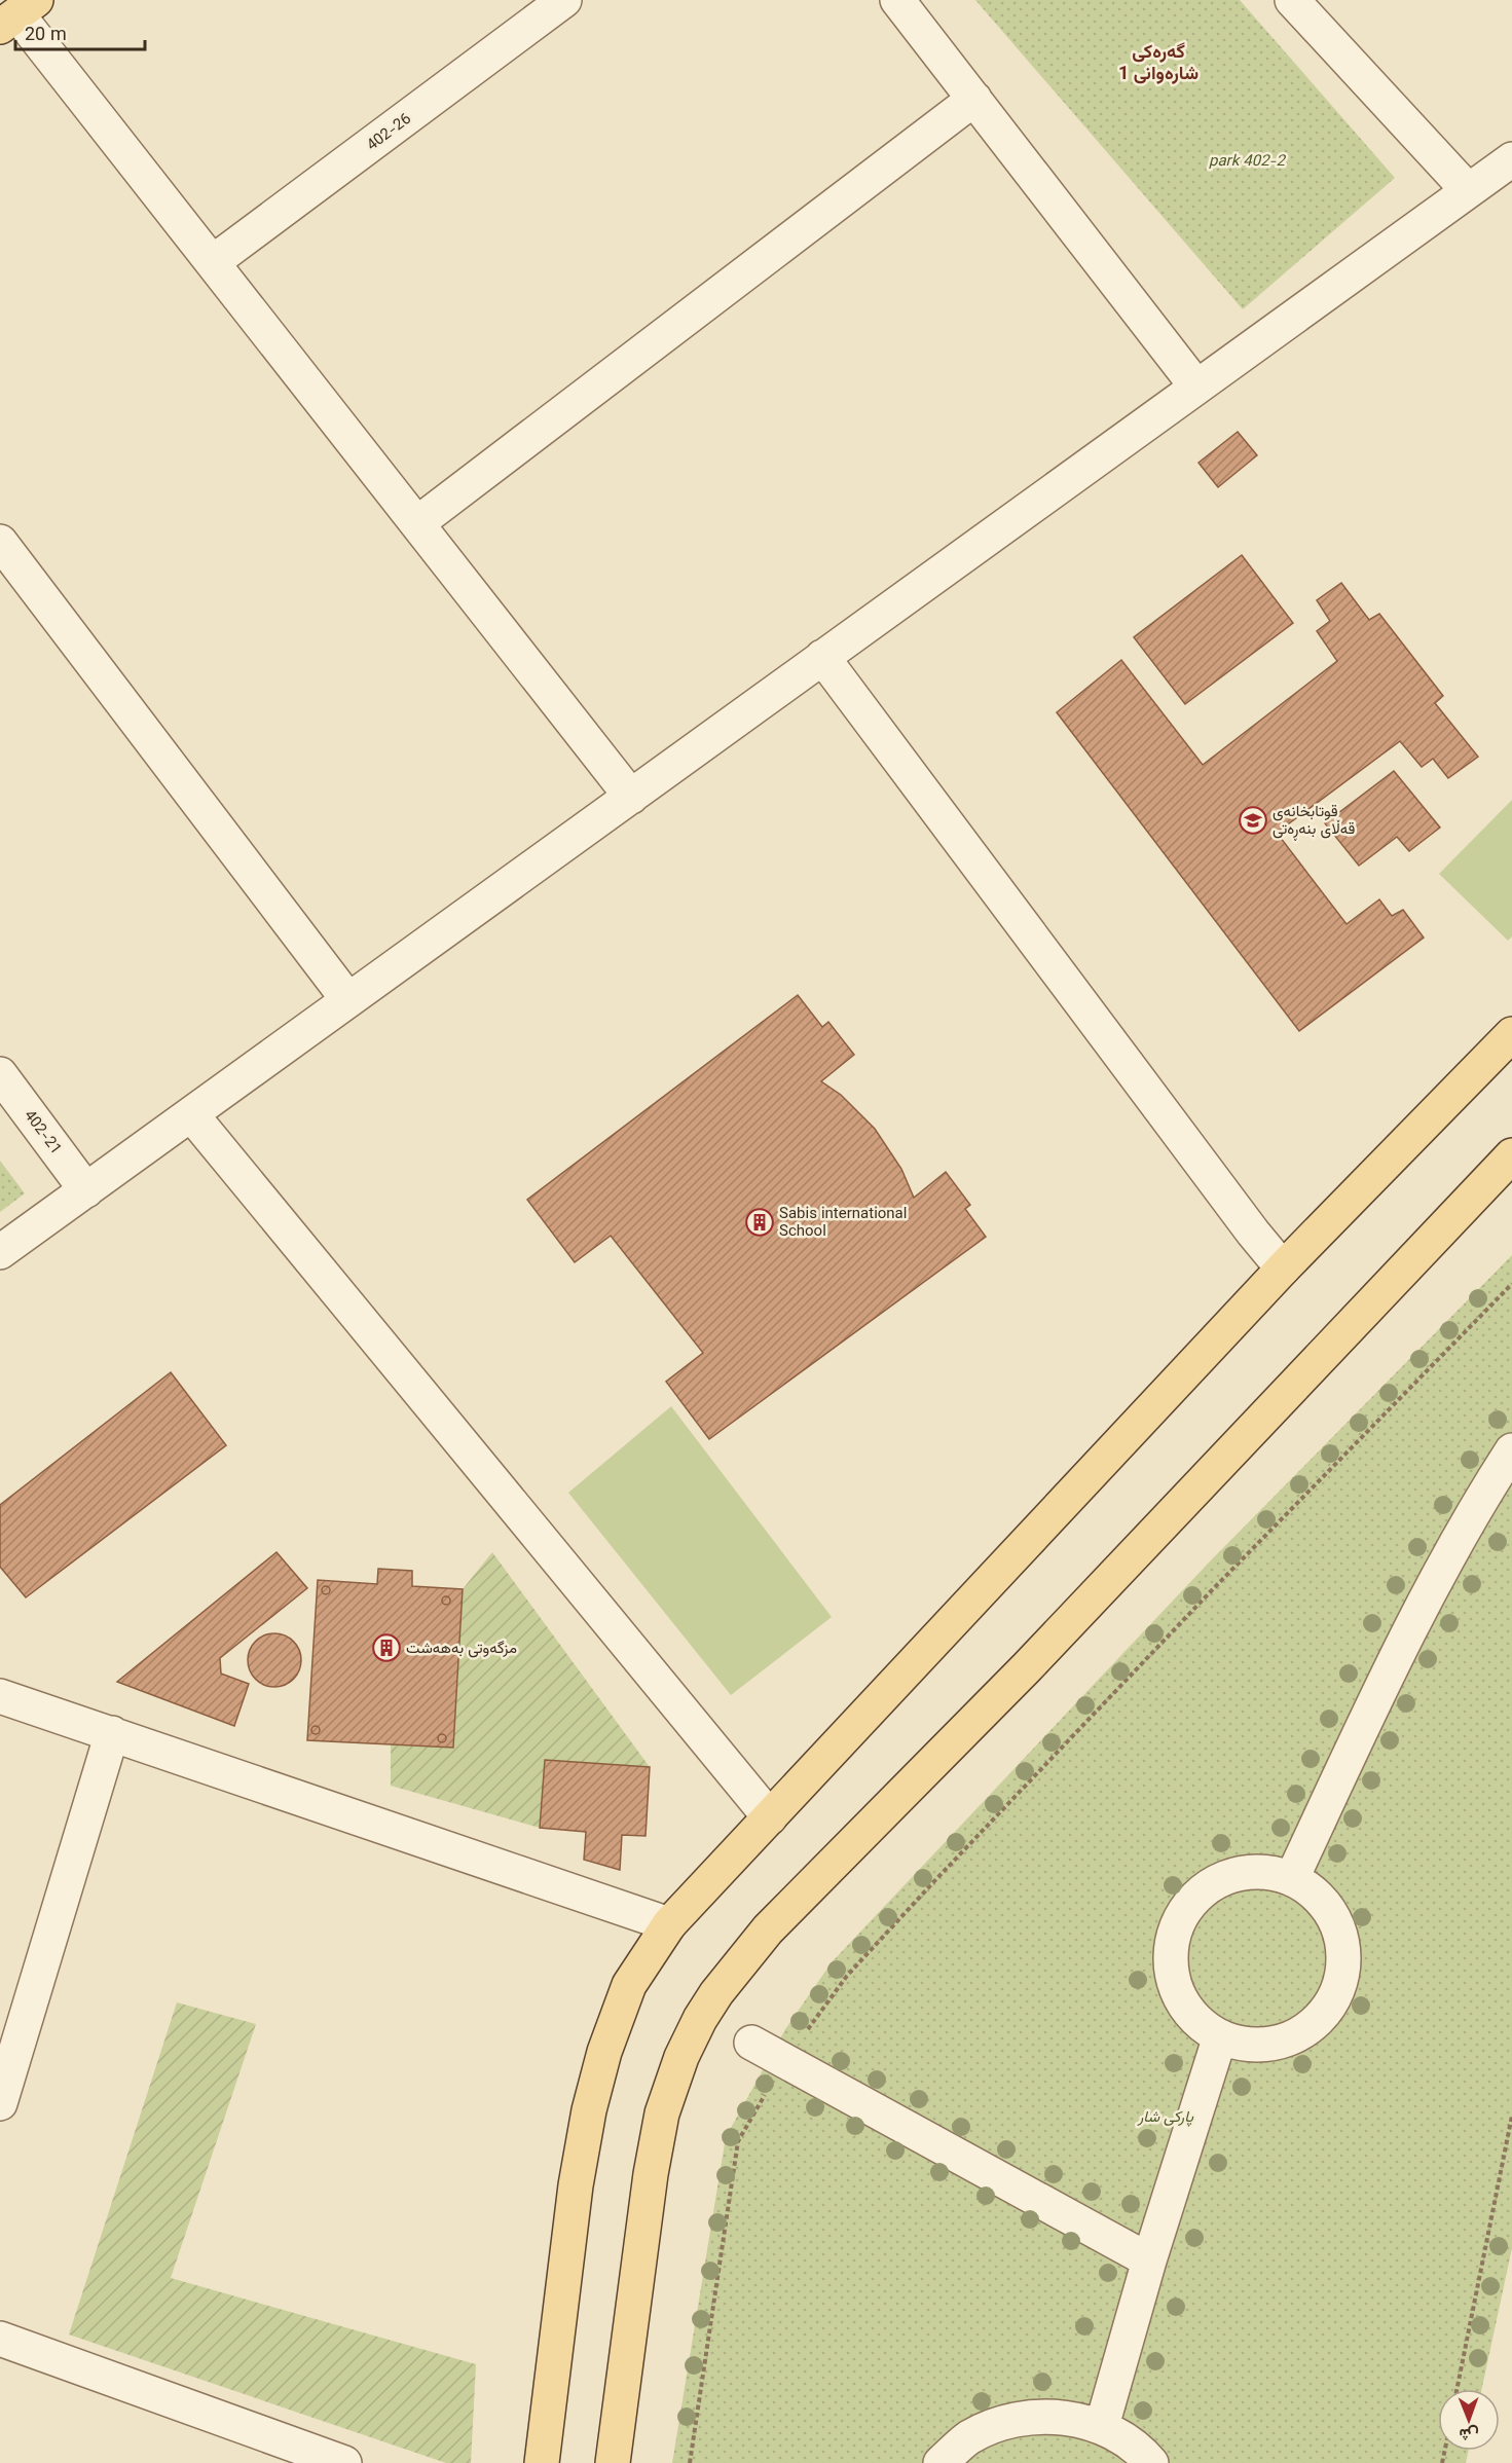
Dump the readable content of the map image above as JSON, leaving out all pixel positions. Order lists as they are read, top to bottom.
{
  "streets": {
    "street": ["402-26", "402-21"]
  },
  "districts": ["گەرەکی شارەوانی 1"],
  "parks": ["park 402-2", "پارکی شار"],
  "places": {
    "school or university": ["قوتابخانەی قەڵای بنەڕەتی"],
    "building": ["Sabis international School", "مزگەوتی بەهەشت"]
  },
  "scale_bar": "20 m",
  "north": "bottom"
}
